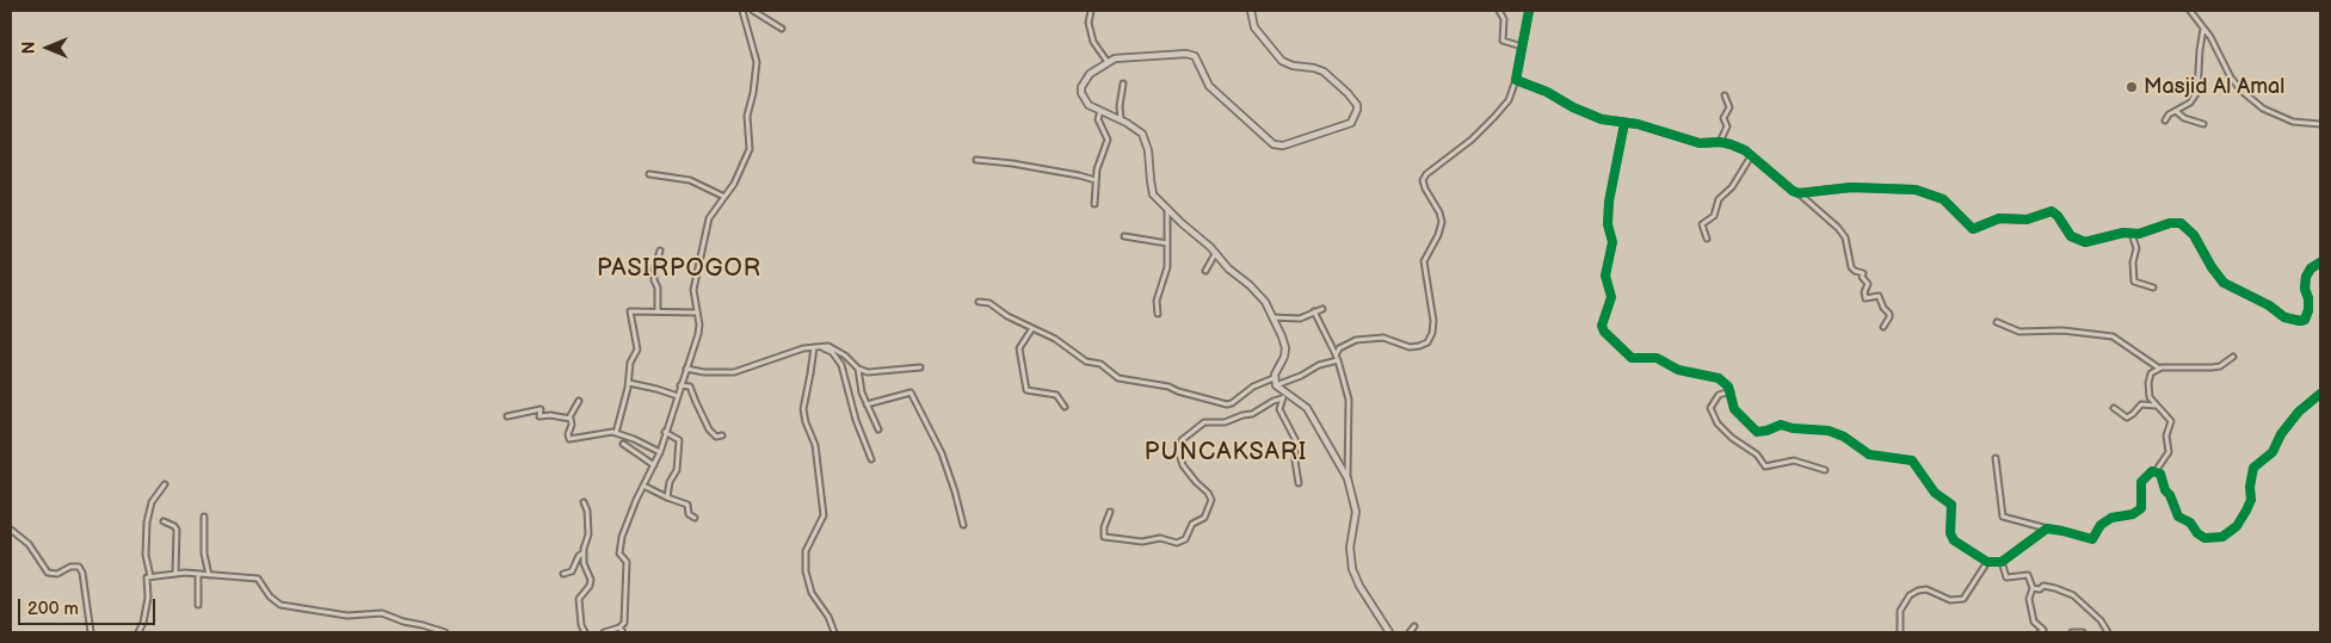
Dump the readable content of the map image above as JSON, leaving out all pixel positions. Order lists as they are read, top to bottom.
{
  "districts": ["PASIRPOGOR", "PUNCAKSARI"],
  "places": ["Masjid Al Amal"],
  "scale_bar": "200 m",
  "north": "left"
}
